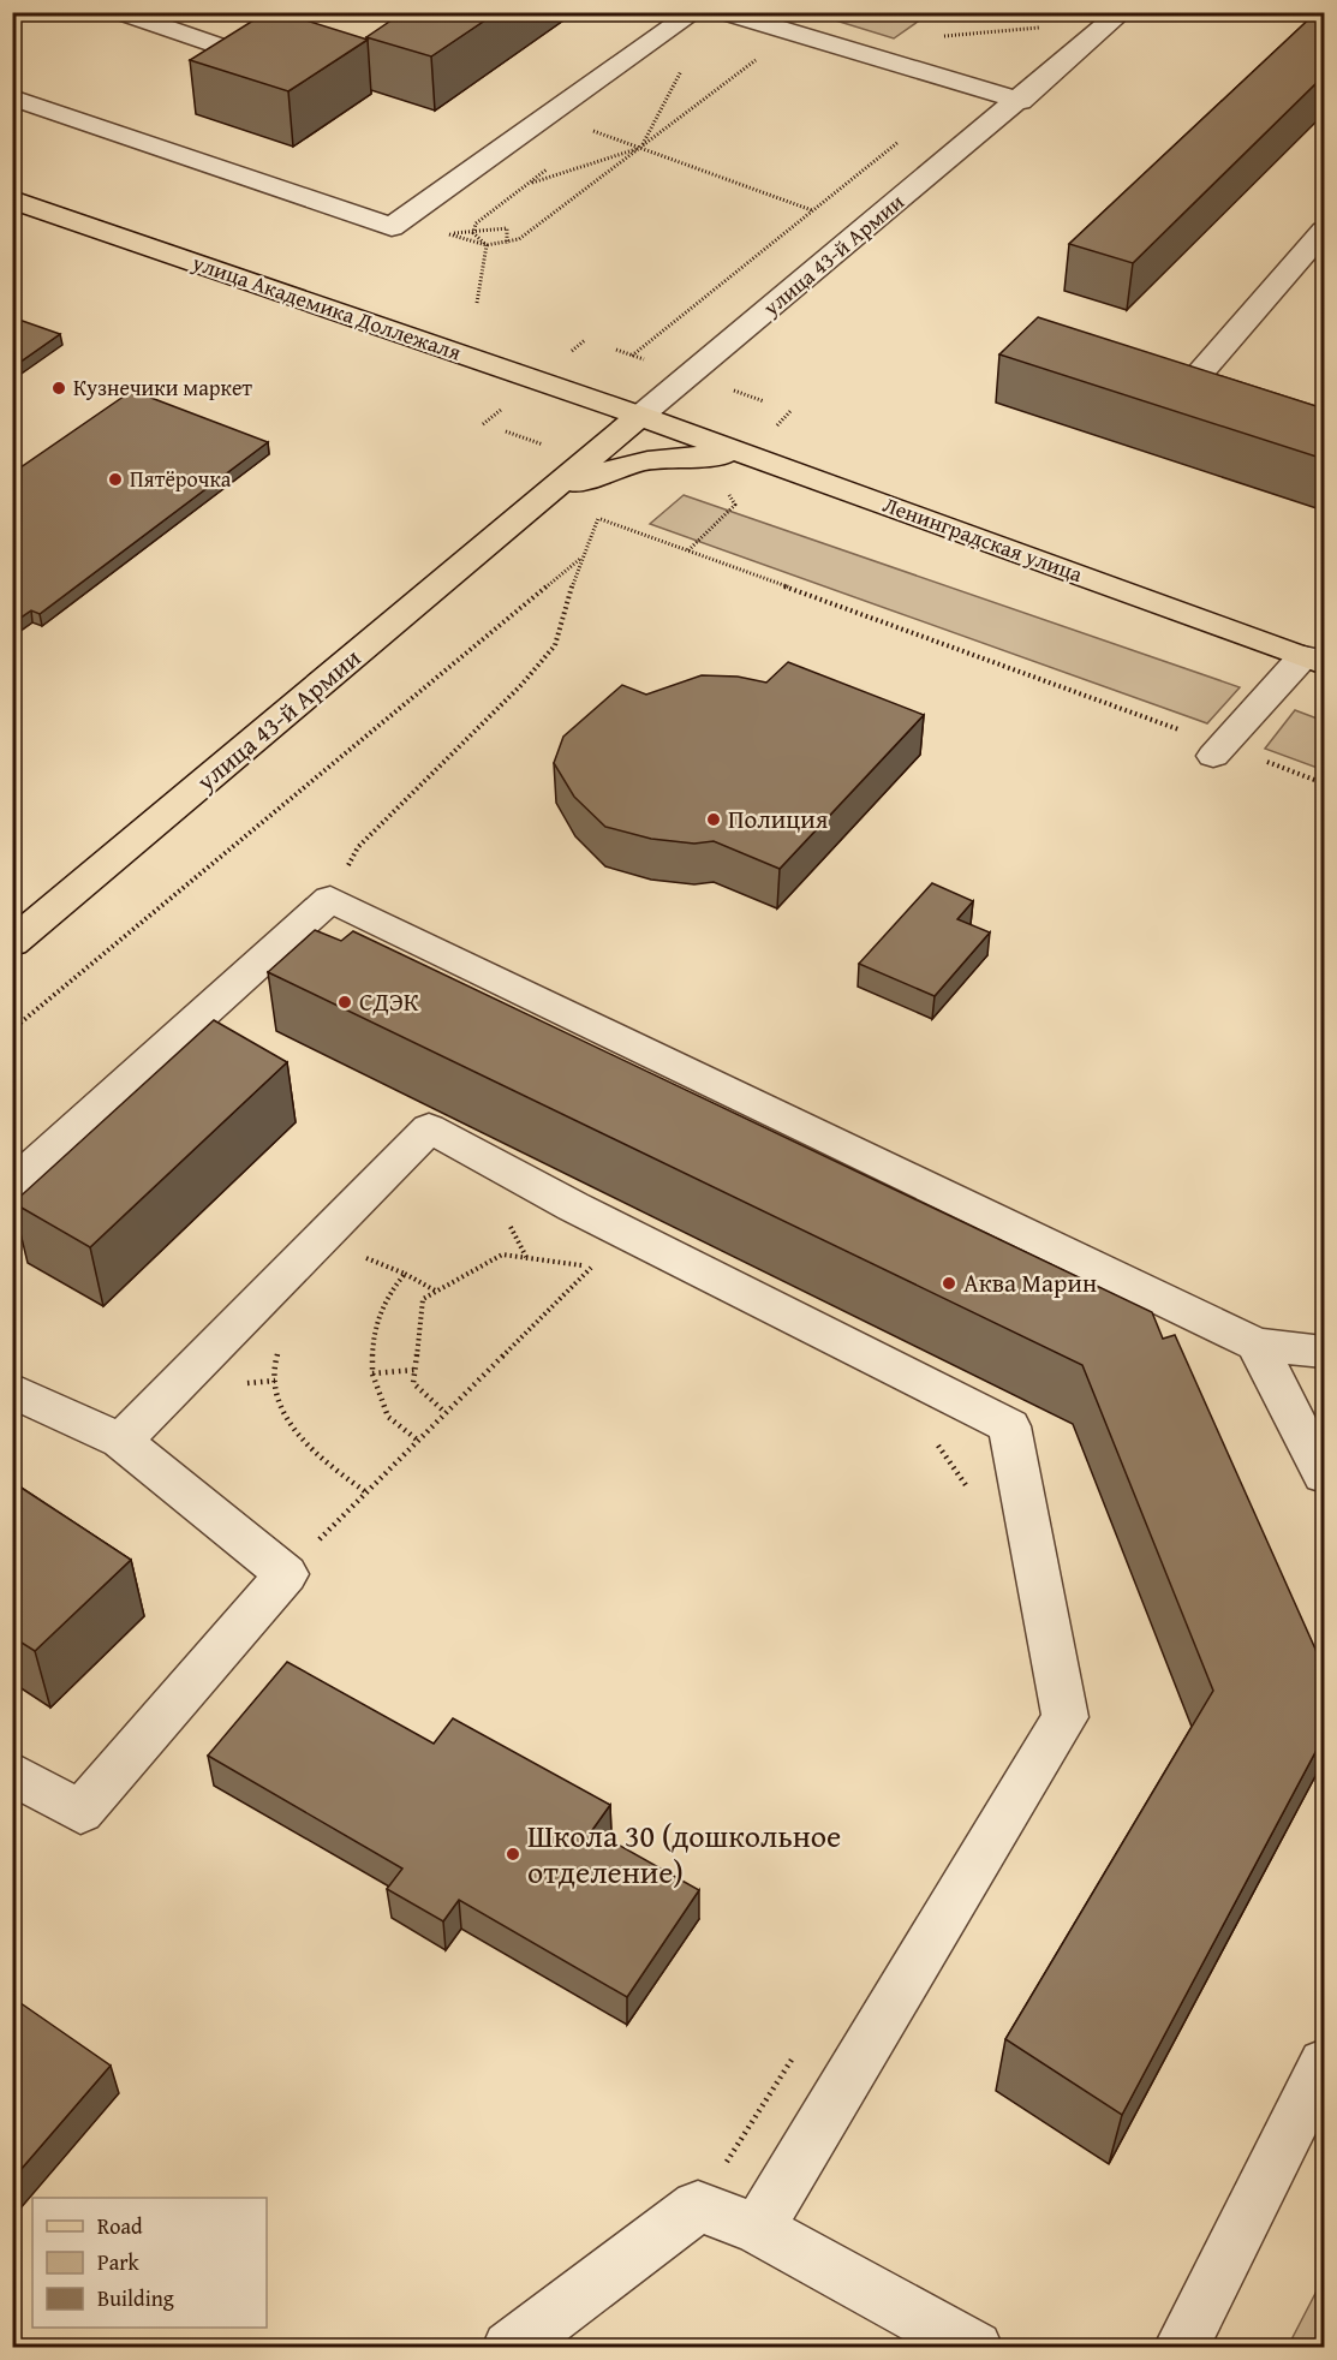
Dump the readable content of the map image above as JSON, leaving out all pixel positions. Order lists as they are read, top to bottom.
{
  "streets": {
    "main road": ["улица 43-й Армии", "улица Академика Доллежаля", "Ленинградская улица"]
  },
  "crossings": [
    ["улица 43-й Армии", "улица Академика Доллежаля"],
    ["улица 43-й Армии", "Ленинградская улица"],
    ["улица Академика Доллежаля", "Ленинградская улица"]
  ],
  "places": [
    "Кузнечики маркет",
    "Пятёрочка",
    "Полиция",
    "СДЭК",
    "Аква Марин",
    "Школа 30 (дошкольное отделение)"
  ],
  "legend": ["Road", "Park", "Building"]
}
